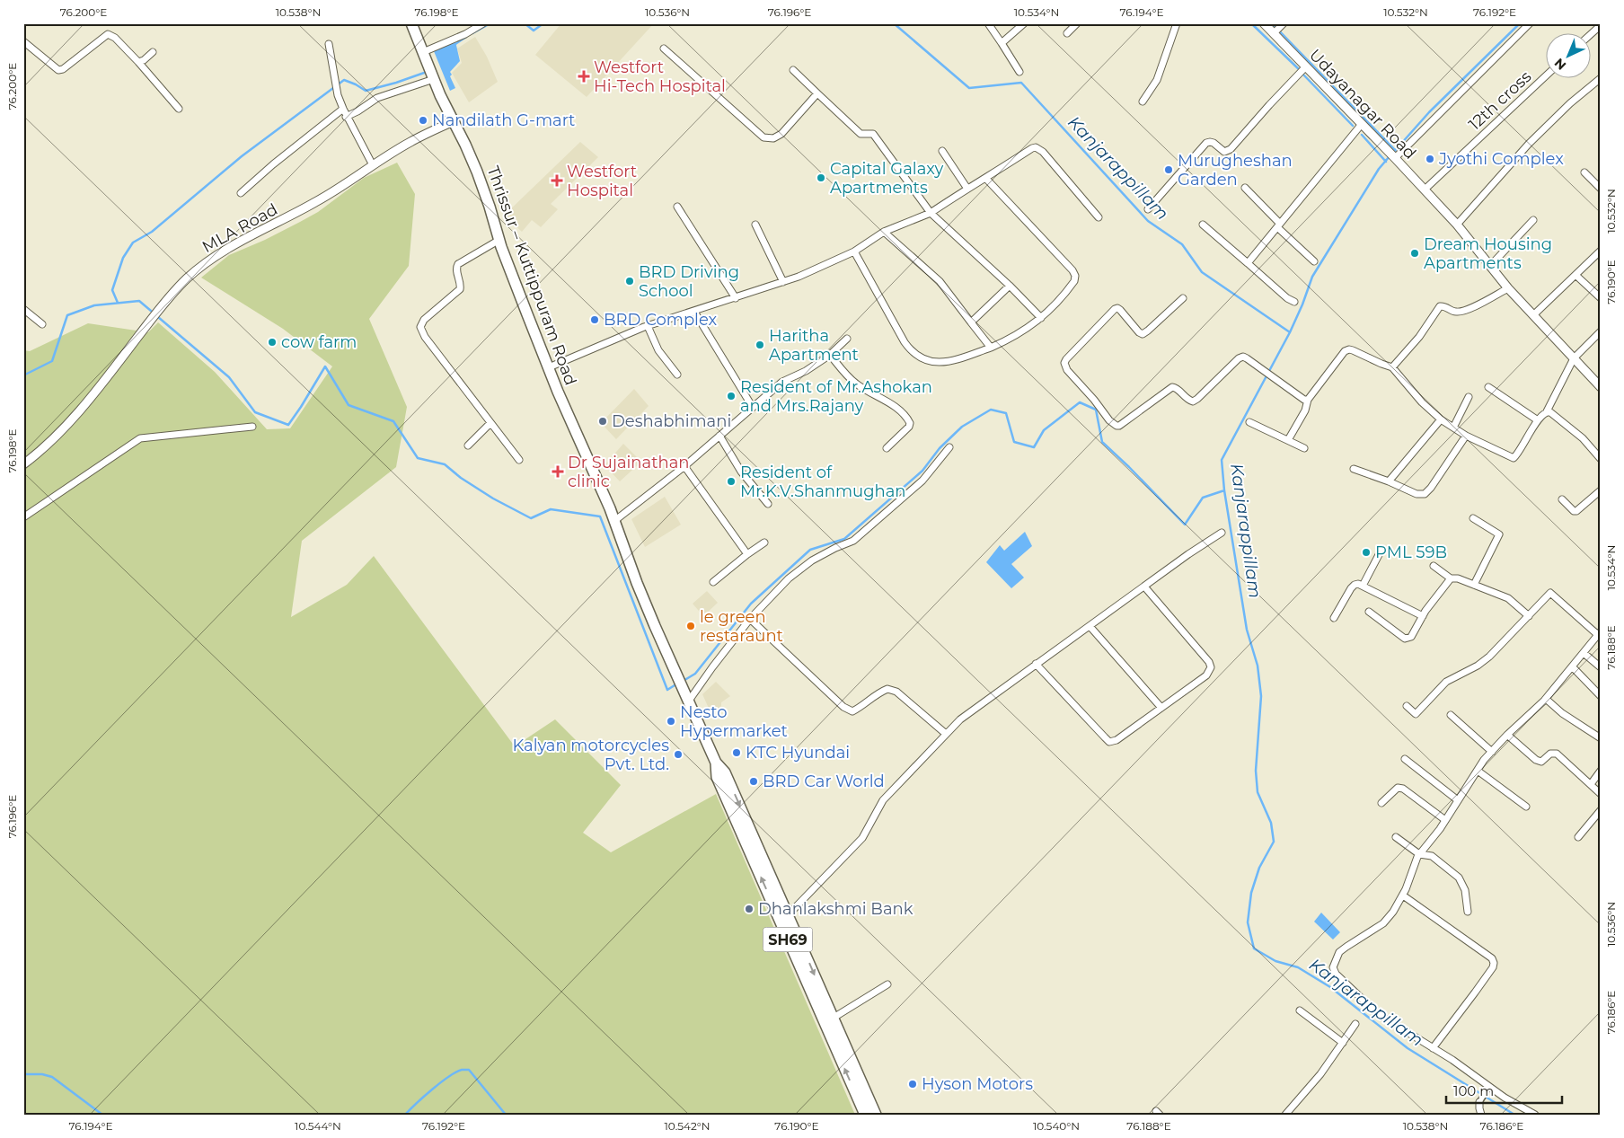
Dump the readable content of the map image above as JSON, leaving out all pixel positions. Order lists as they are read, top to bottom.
{
  "streets": {
    "main road": ["Thrissur – Kuttippuram Road", "SH69"],
    "street": ["12th cross", "Udayanagar Road", "MLA Road"]
  },
  "crossings": [
    ["12th cross", "Udayanagar Road"],
    ["MLA Road", "Thrissur – Kuttippuram Road"]
  ],
  "water": ["Kanjarappillam"],
  "places": {
    "health": ["Westfort Hi-Tech Hospital", "Westfort Hospital", "Dr Sujainathan clinic"],
    "other": [
      "Nandilath G-mart",
      "Jyothi Complex",
      "Murugheshan Garden",
      "Capital Galaxy Apartments",
      "Dream Housing Apartments",
      "BRD Driving School",
      "BRD Complex",
      "cow farm",
      "Haritha Apartment",
      "Resident of Mr.Ashokan and Mrs.Rajany",
      "Deshabhimani",
      "Resident of Mr.K.V.Shanmughan",
      "PML 59B",
      "le green restaraunt",
      "Nesto Hypermarket",
      "KTC Hyundai",
      "Kalyan motorcycles Pvt. Ltd.",
      "BRD Car World",
      "Dhanlakshmi Bank",
      "Hyson Motors"
    ]
  },
  "scale_bar": "100 m",
  "north": "bottom left",
  "coordinates": [
    "76.200°E",
    "10.538°N",
    "76.198°E",
    "10.536°N",
    "76.196°E",
    "10.534°N",
    "76.194°E",
    "10.532°N",
    "76.192°E",
    "76.190°E",
    "76.188°E",
    "76.186°E",
    "10.544°N",
    "10.542°N",
    "10.540°N"
  ]
}
